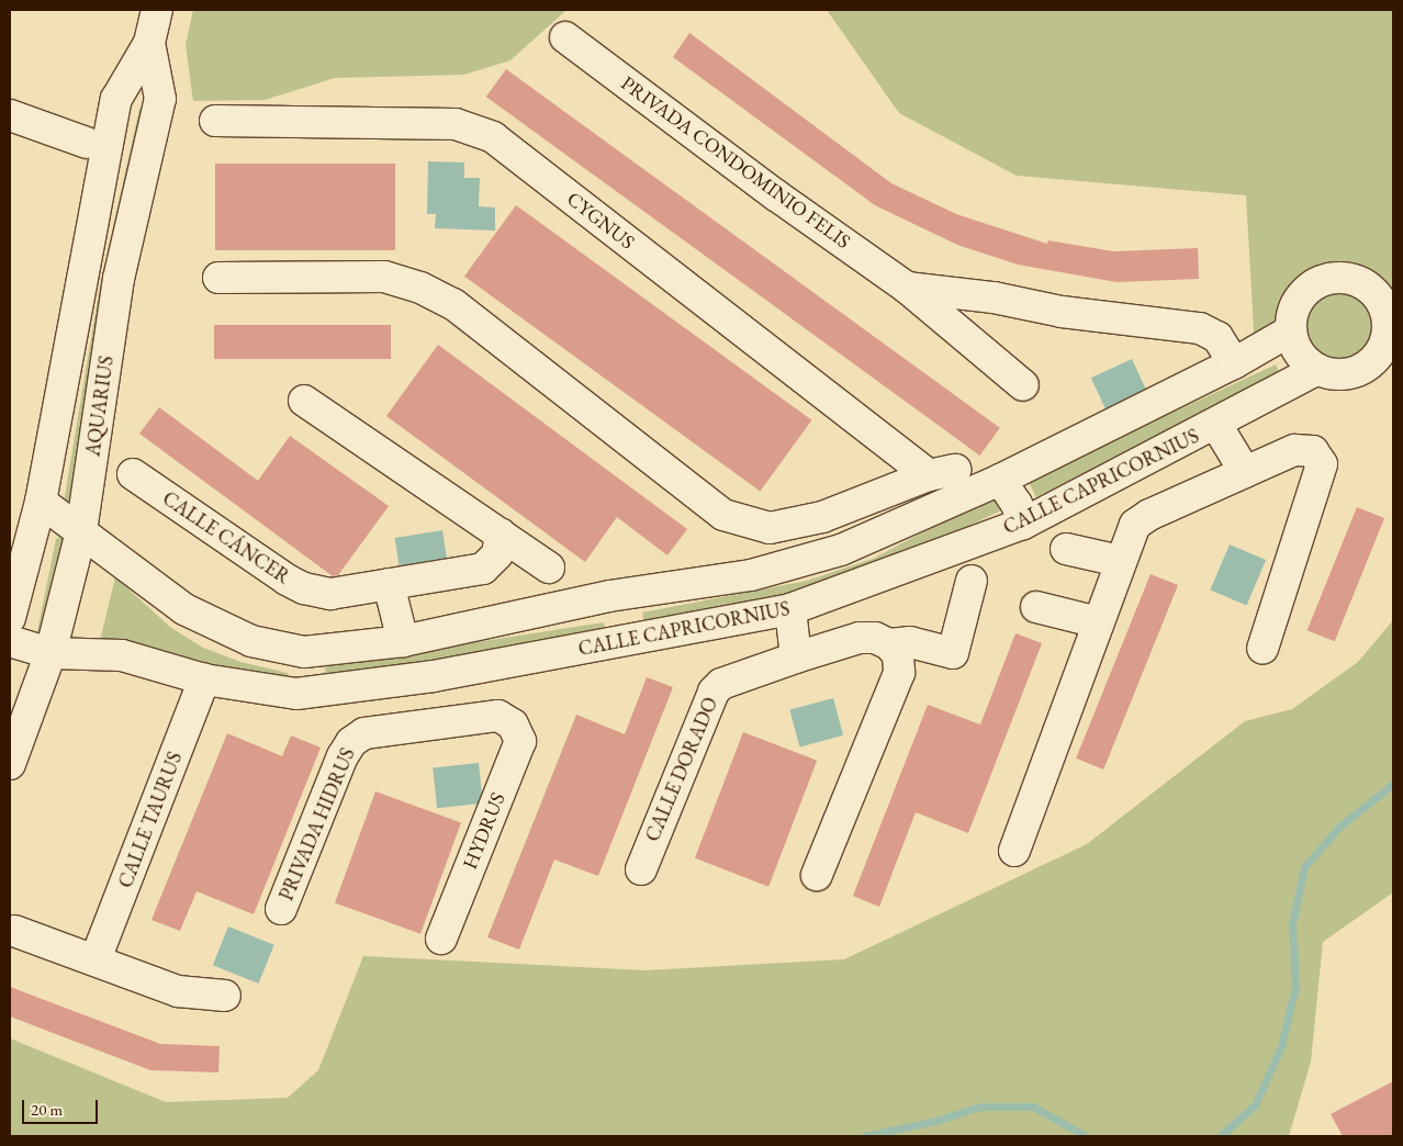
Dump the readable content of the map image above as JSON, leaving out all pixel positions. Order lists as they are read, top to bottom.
{
  "streets": {
    "street": [
      "PRIVADA CONDOMINIO FELIS",
      "CYGNUS",
      "AQUARIUS",
      "CALLE CAPRICORNIUS",
      "CALLE CÁNCER",
      "CALLE DORADO",
      "CALLE TAURUS",
      "PRIVADA HIDRUS",
      "HYDRUS"
    ]
  },
  "crossings": [
    ["PRIVADA CONDOMINIO FELIS", "CALLE CAPRICORNIUS"],
    ["AQUARIUS", "CALLE CAPRICORNIUS"],
    ["CALLE CAPRICORNIUS", "CALLE TAURUS"],
    ["PRIVADA HIDRUS", "HYDRUS"]
  ],
  "scale_bar": "20 m"
}
